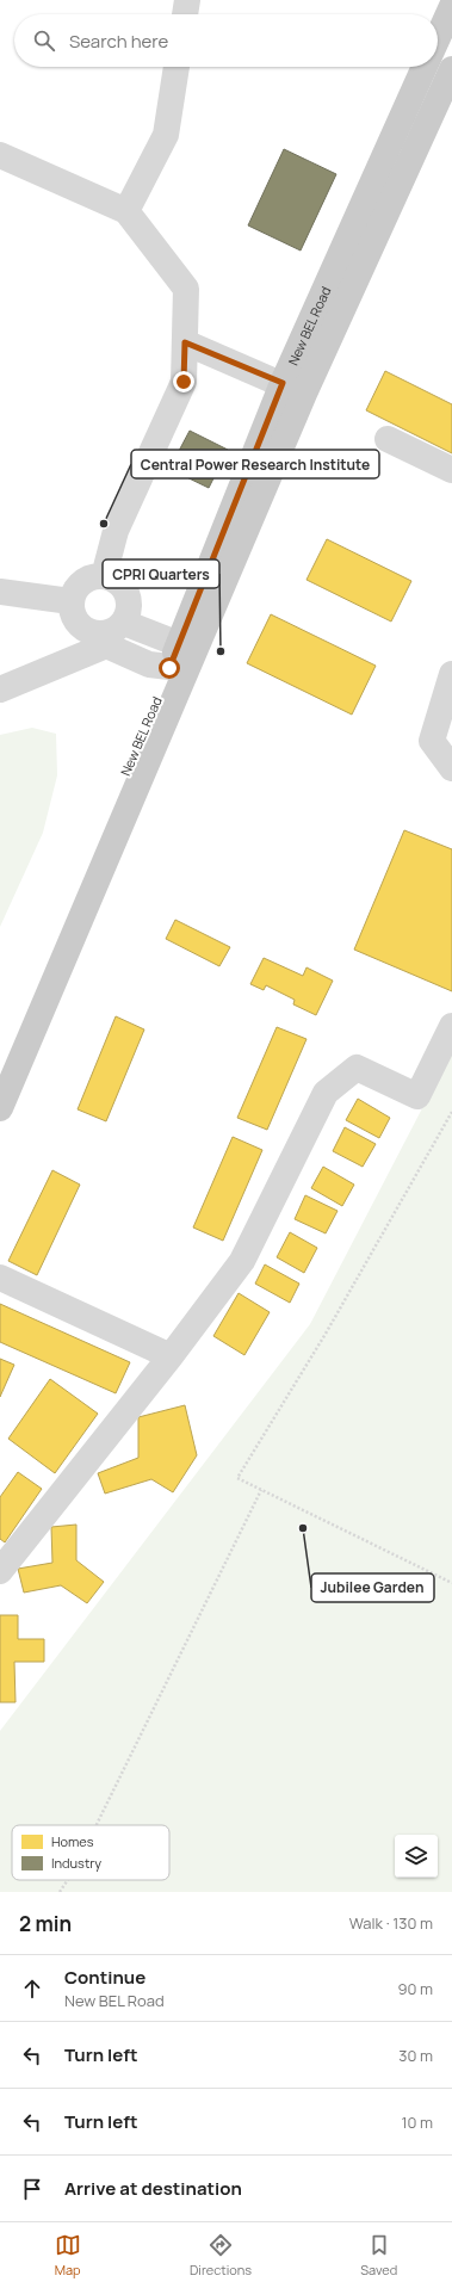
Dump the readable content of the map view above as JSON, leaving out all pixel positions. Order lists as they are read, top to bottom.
{
  "streets": {
    "main road": ["New BEL Road"]
  },
  "places": ["Central Power Research Institute", "CPRI Quarters", "Jubilee Garden"],
  "legend": ["Homes", "Industry"],
  "page": {
    "search": "Search here",
    "heading": ["2 min", "Walk · 130 m"],
    "list": [
      ["Continue", "New BEL Road", "90 m"],
      ["Turn left", "30 m"],
      ["Turn left", "10 m"],
      "Arrive at destination"
    ],
    "nav": ["Map", "Directions", "Saved"]
  }
}
